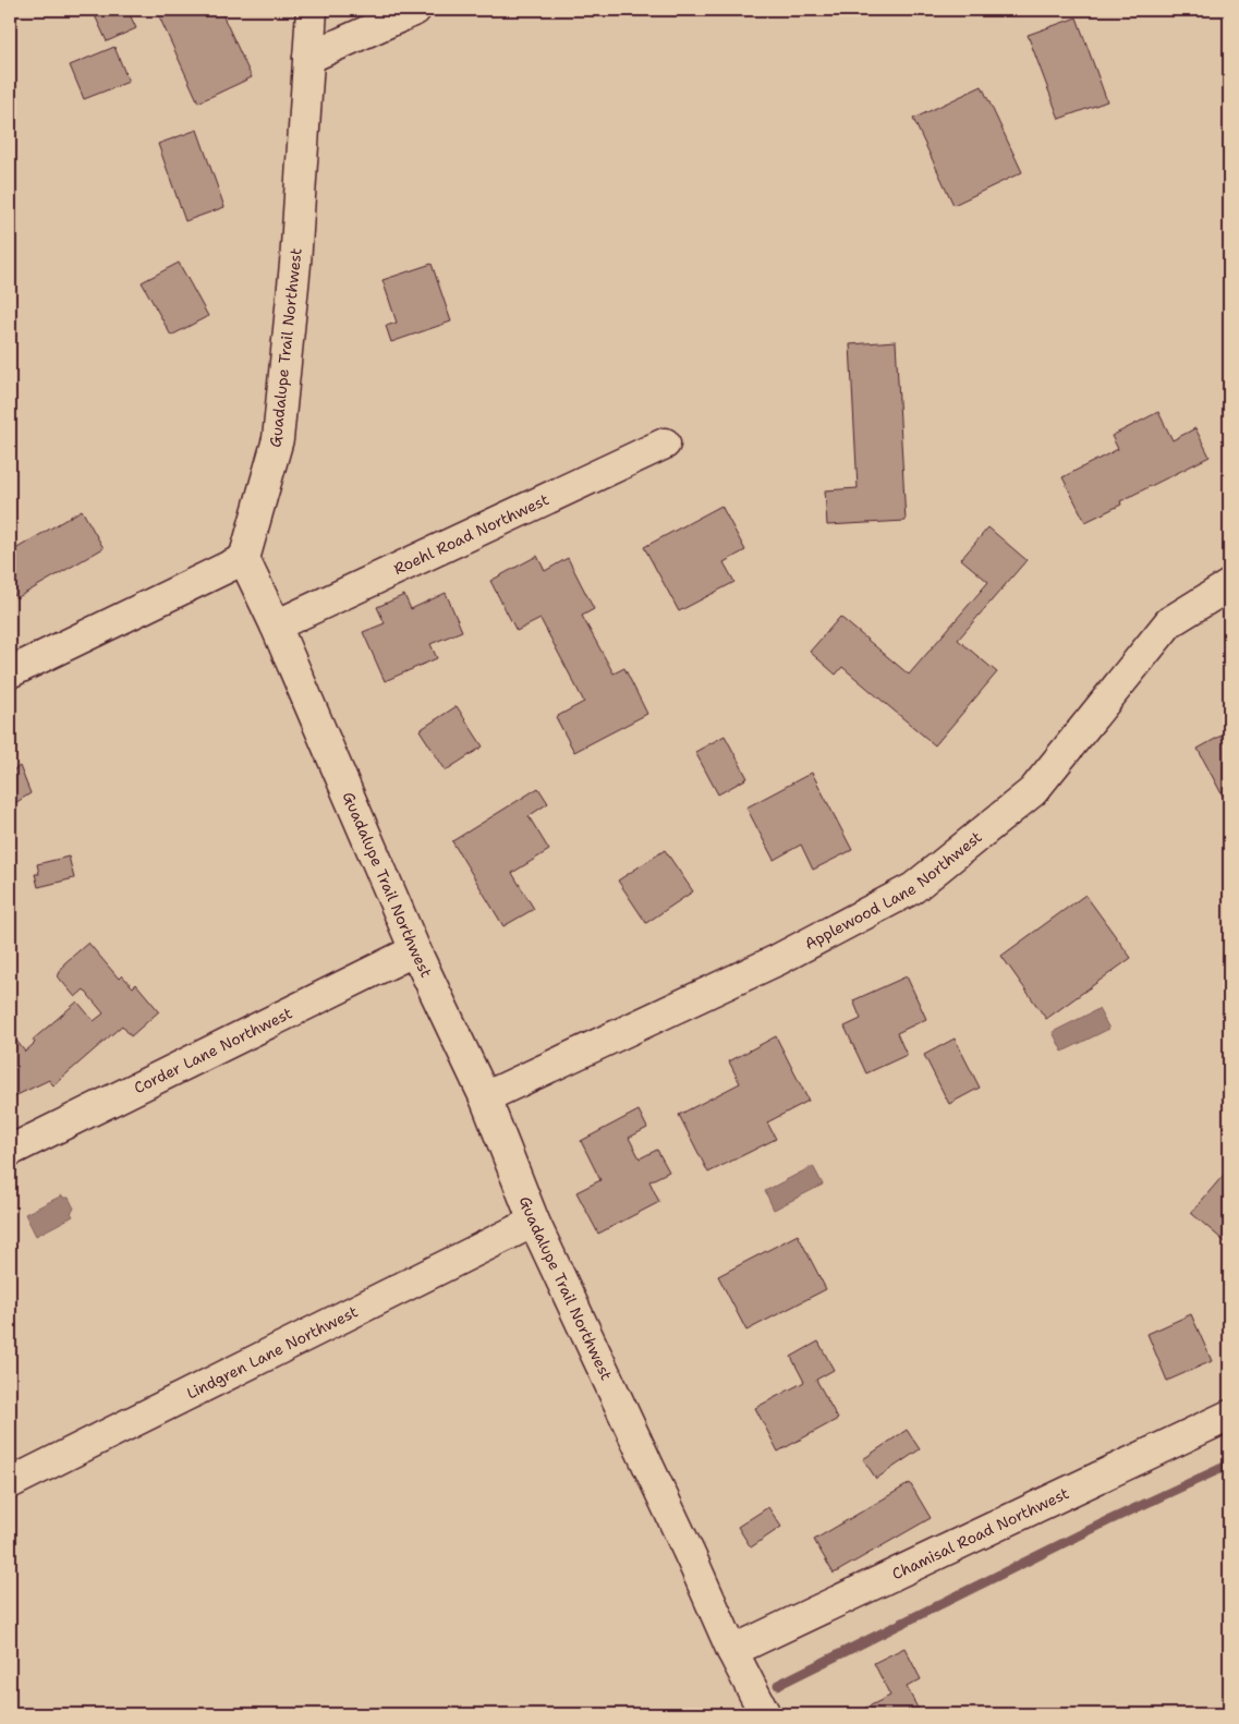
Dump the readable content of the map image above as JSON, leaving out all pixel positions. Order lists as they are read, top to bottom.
{
  "streets": {
    "street": [
      "Guadalupe Trail Northwest",
      "Roehl Road Northwest",
      "Applewood Lane Northwest",
      "Corder Lane Northwest",
      "Lindgren Lane Northwest",
      "Chamisal Road Northwest"
    ]
  },
  "crossings": [
    ["Guadalupe Trail Northwest", "Roehl Road Northwest"],
    ["Guadalupe Trail Northwest", "Applewood Lane Northwest"],
    ["Guadalupe Trail Northwest", "Corder Lane Northwest"],
    ["Guadalupe Trail Northwest", "Lindgren Lane Northwest"],
    ["Guadalupe Trail Northwest", "Chamisal Road Northwest"]
  ]
}
